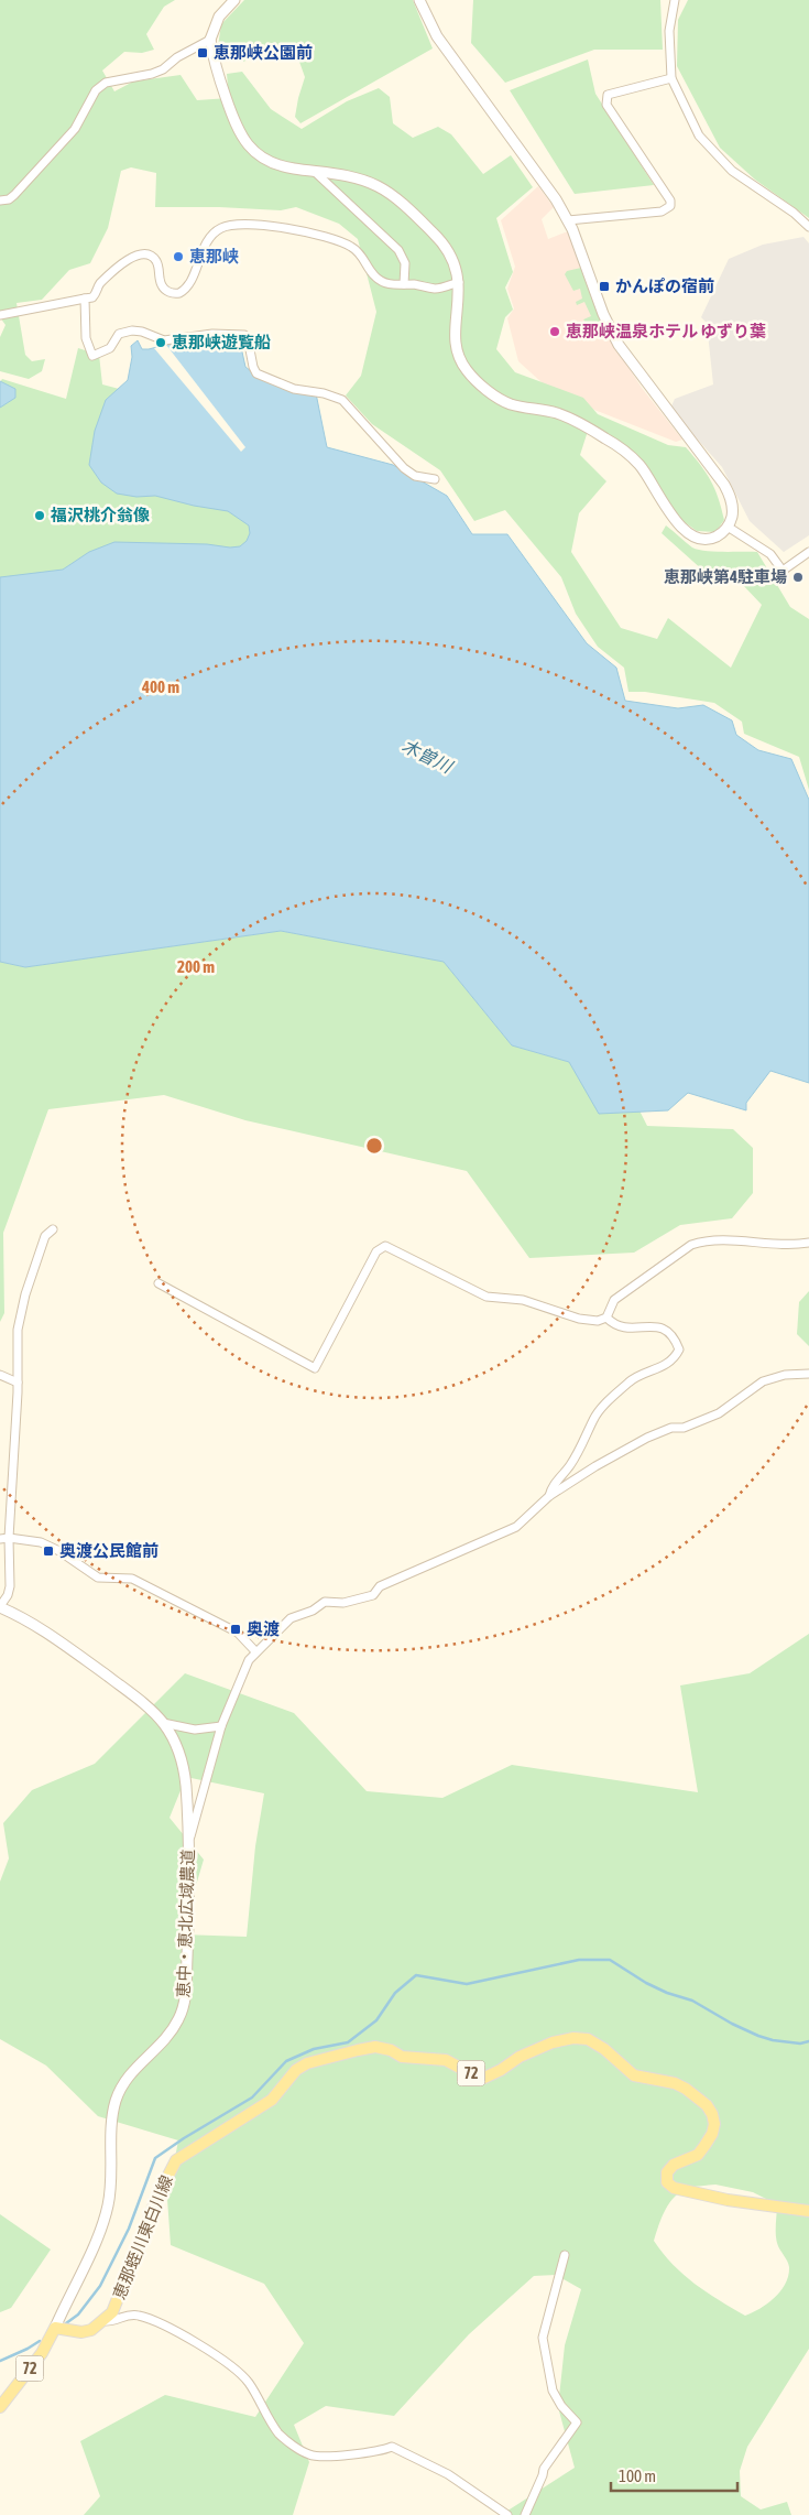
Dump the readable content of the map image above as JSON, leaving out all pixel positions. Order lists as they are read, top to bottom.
{
  "streets": {
    "main road": ["72", "恵那蛭川東白川線"],
    "street": ["恵中・恵北広域農道"]
  },
  "crossings": [
    ["恵中・恵北広域農道", "72"]
  ],
  "water": ["木曽川"],
  "places": {
    "transit": [
      "恵那峡公園前",
      "かんぽの宿前",
      "奥渡公民館前",
      "奥渡"
    ],
    "other": [
      "恵那峡",
      "恵那峡温泉ホテル ゆずり葉",
      "恵那峡遊覧船",
      "福沢桃介翁像",
      "恵那峡第4駐車場"
    ]
  },
  "scale_bar": "100 m",
  "rings": ["400 m", "200 m"]
}
